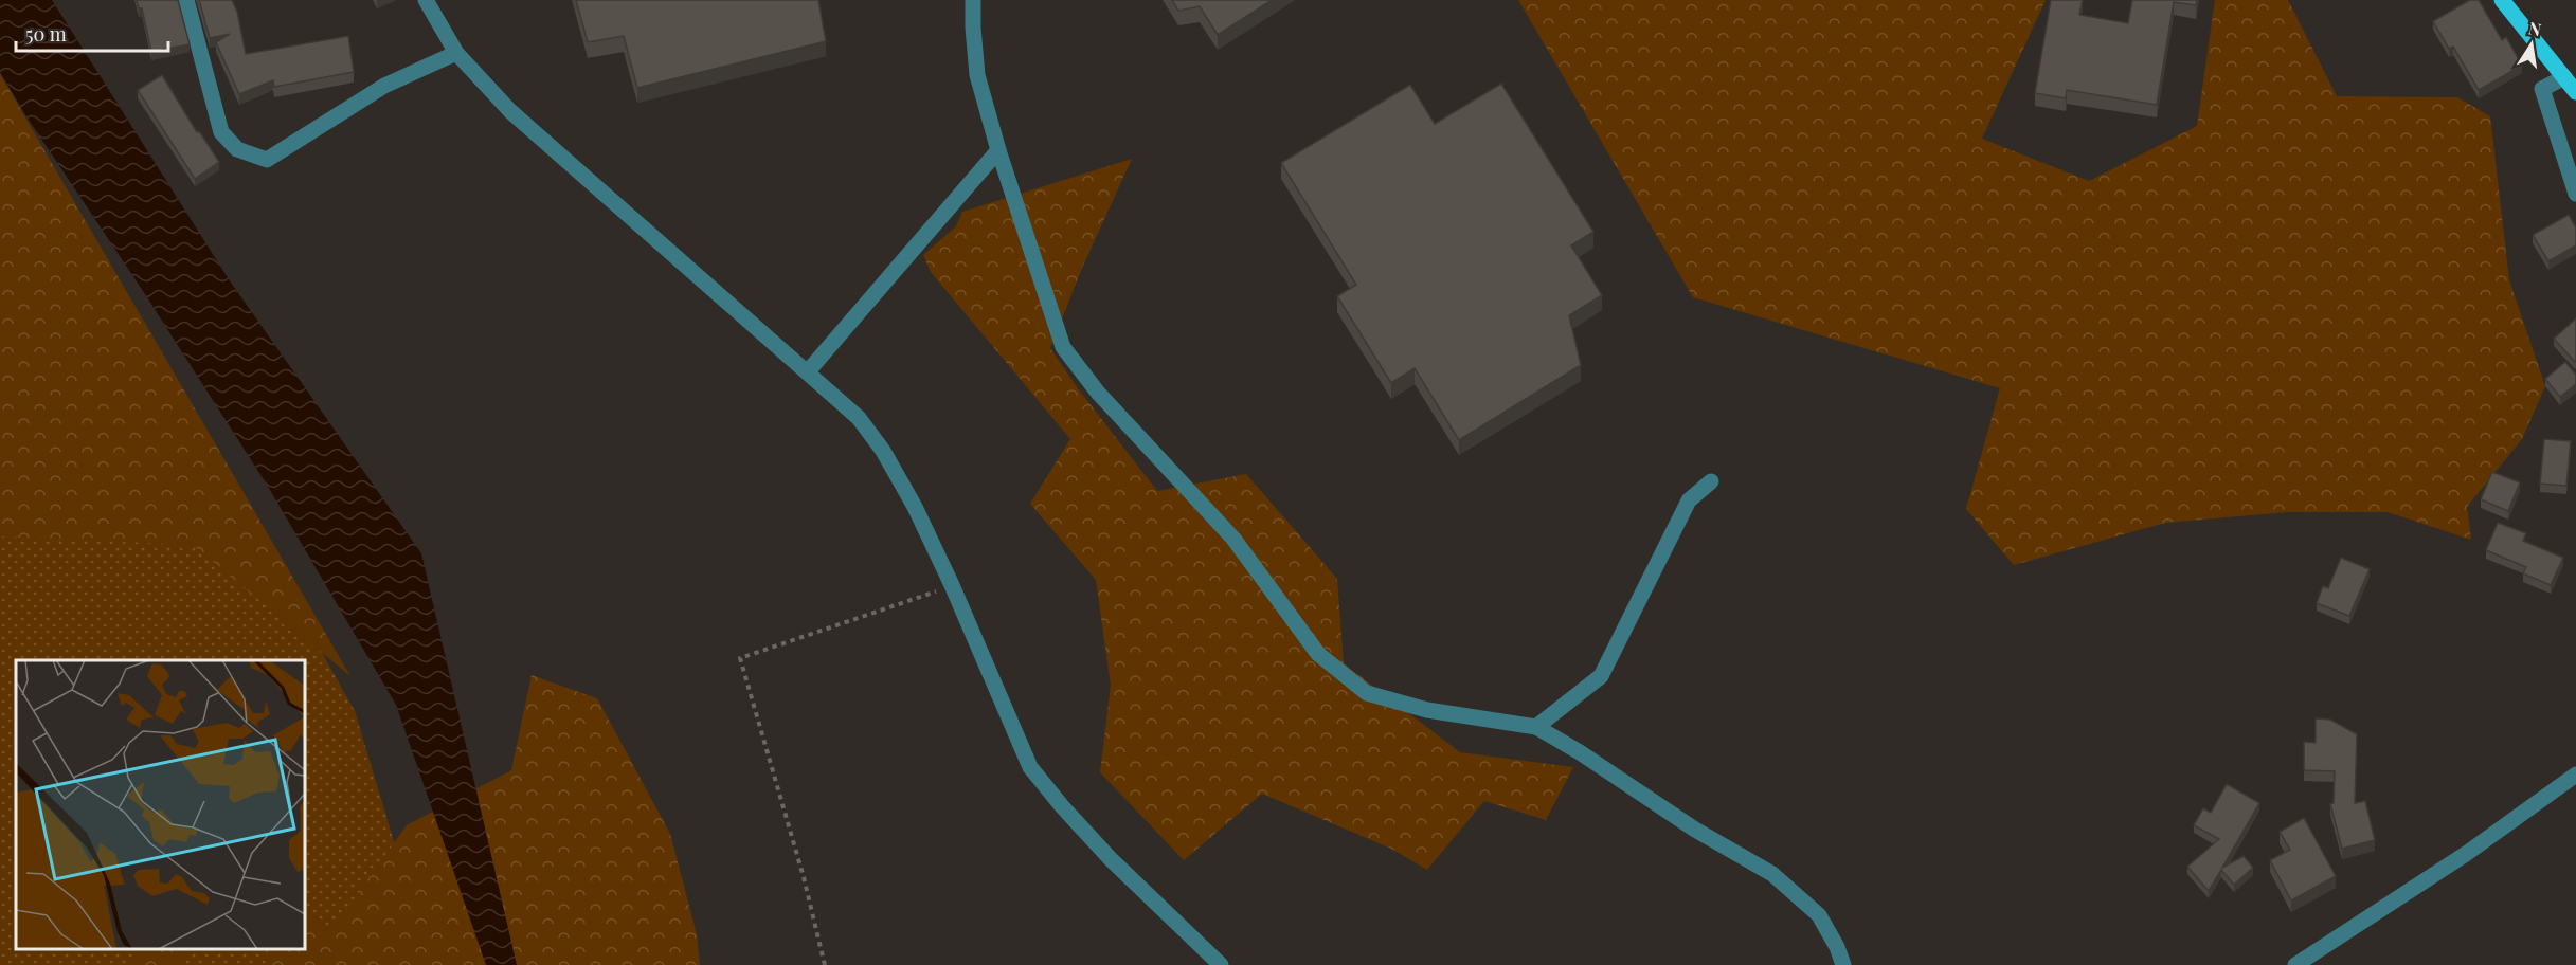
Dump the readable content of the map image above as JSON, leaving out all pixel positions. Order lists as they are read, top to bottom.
{
  "scale_bar": "50 m",
  "north": "top"
}
